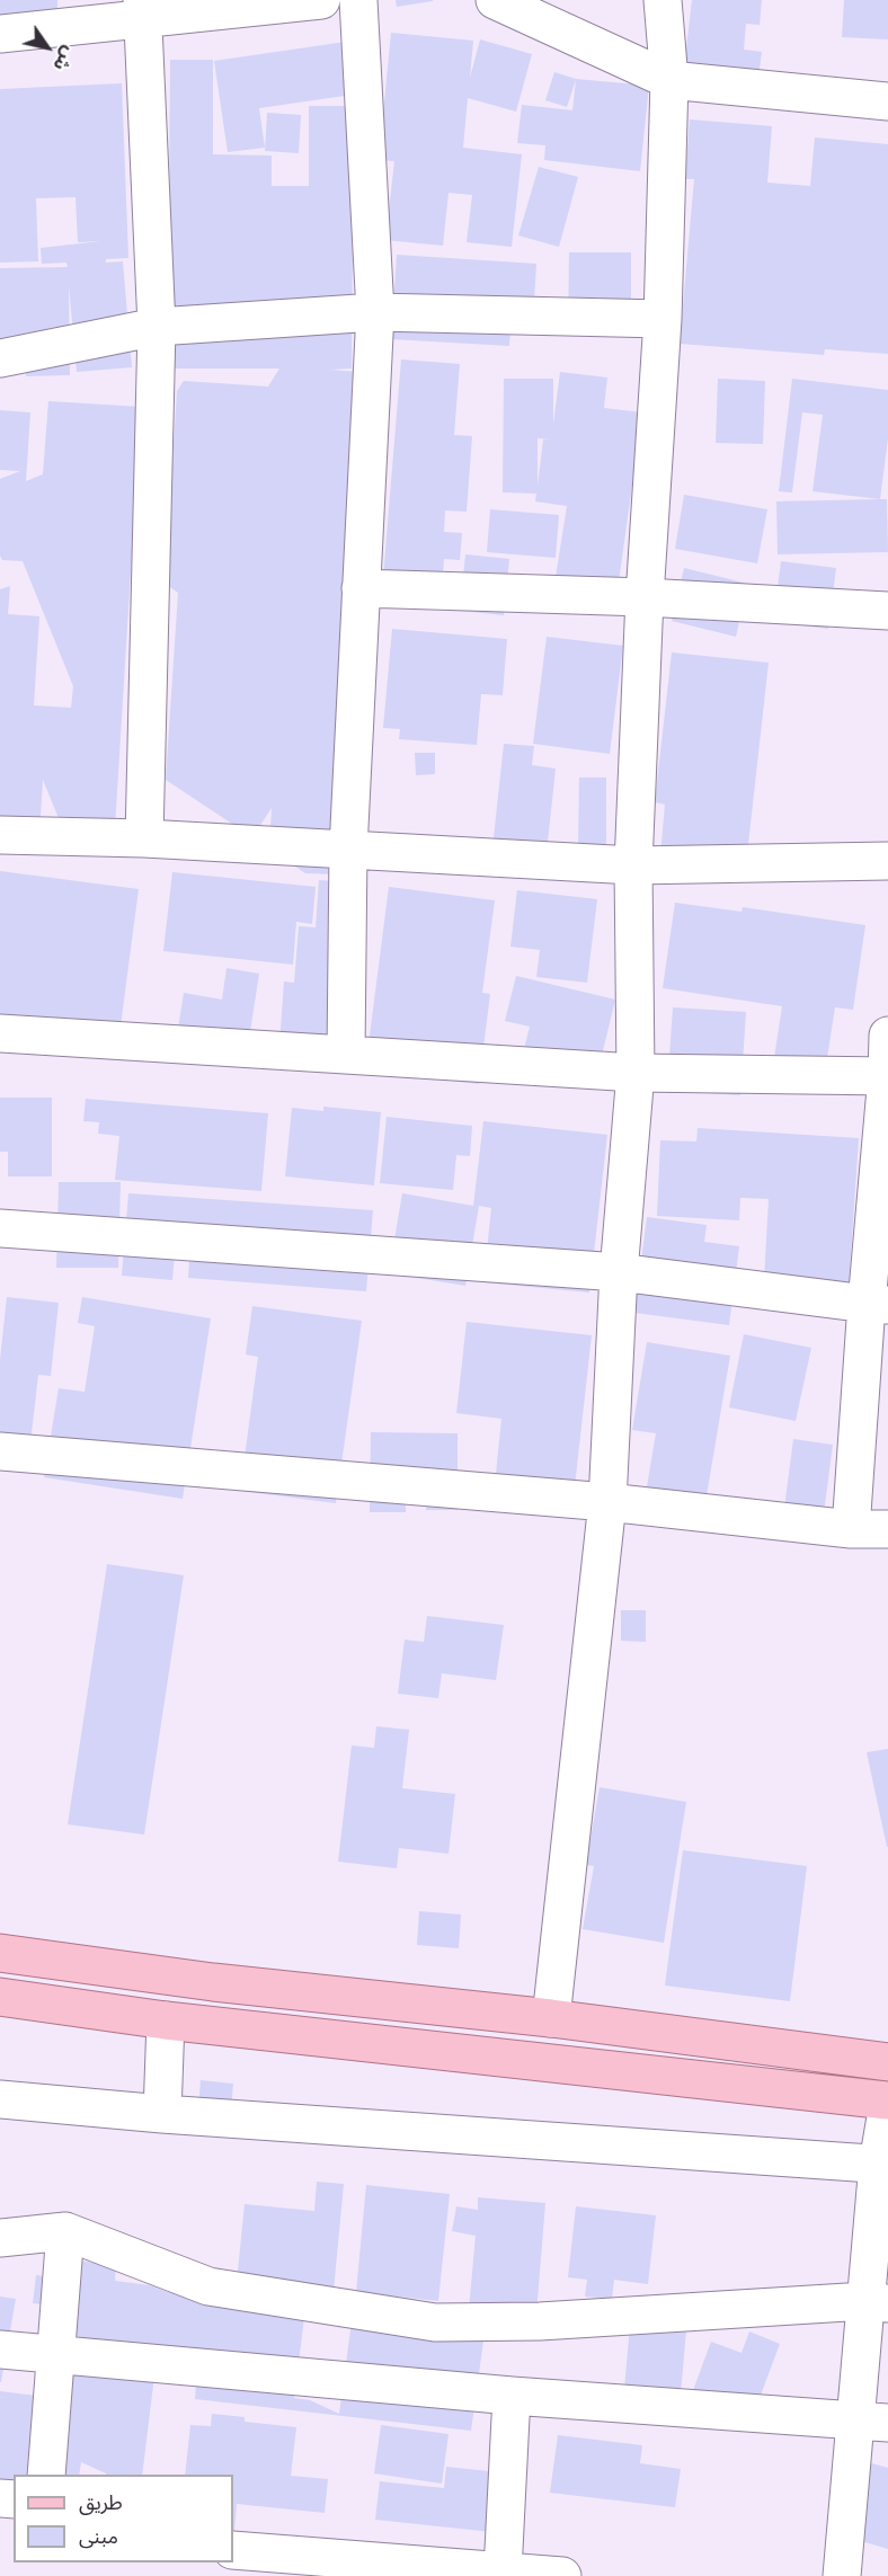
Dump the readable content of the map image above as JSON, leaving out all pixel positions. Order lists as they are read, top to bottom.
{
  "legend": ["طريق", "مبنى"],
  "north": "bottom right"
}
